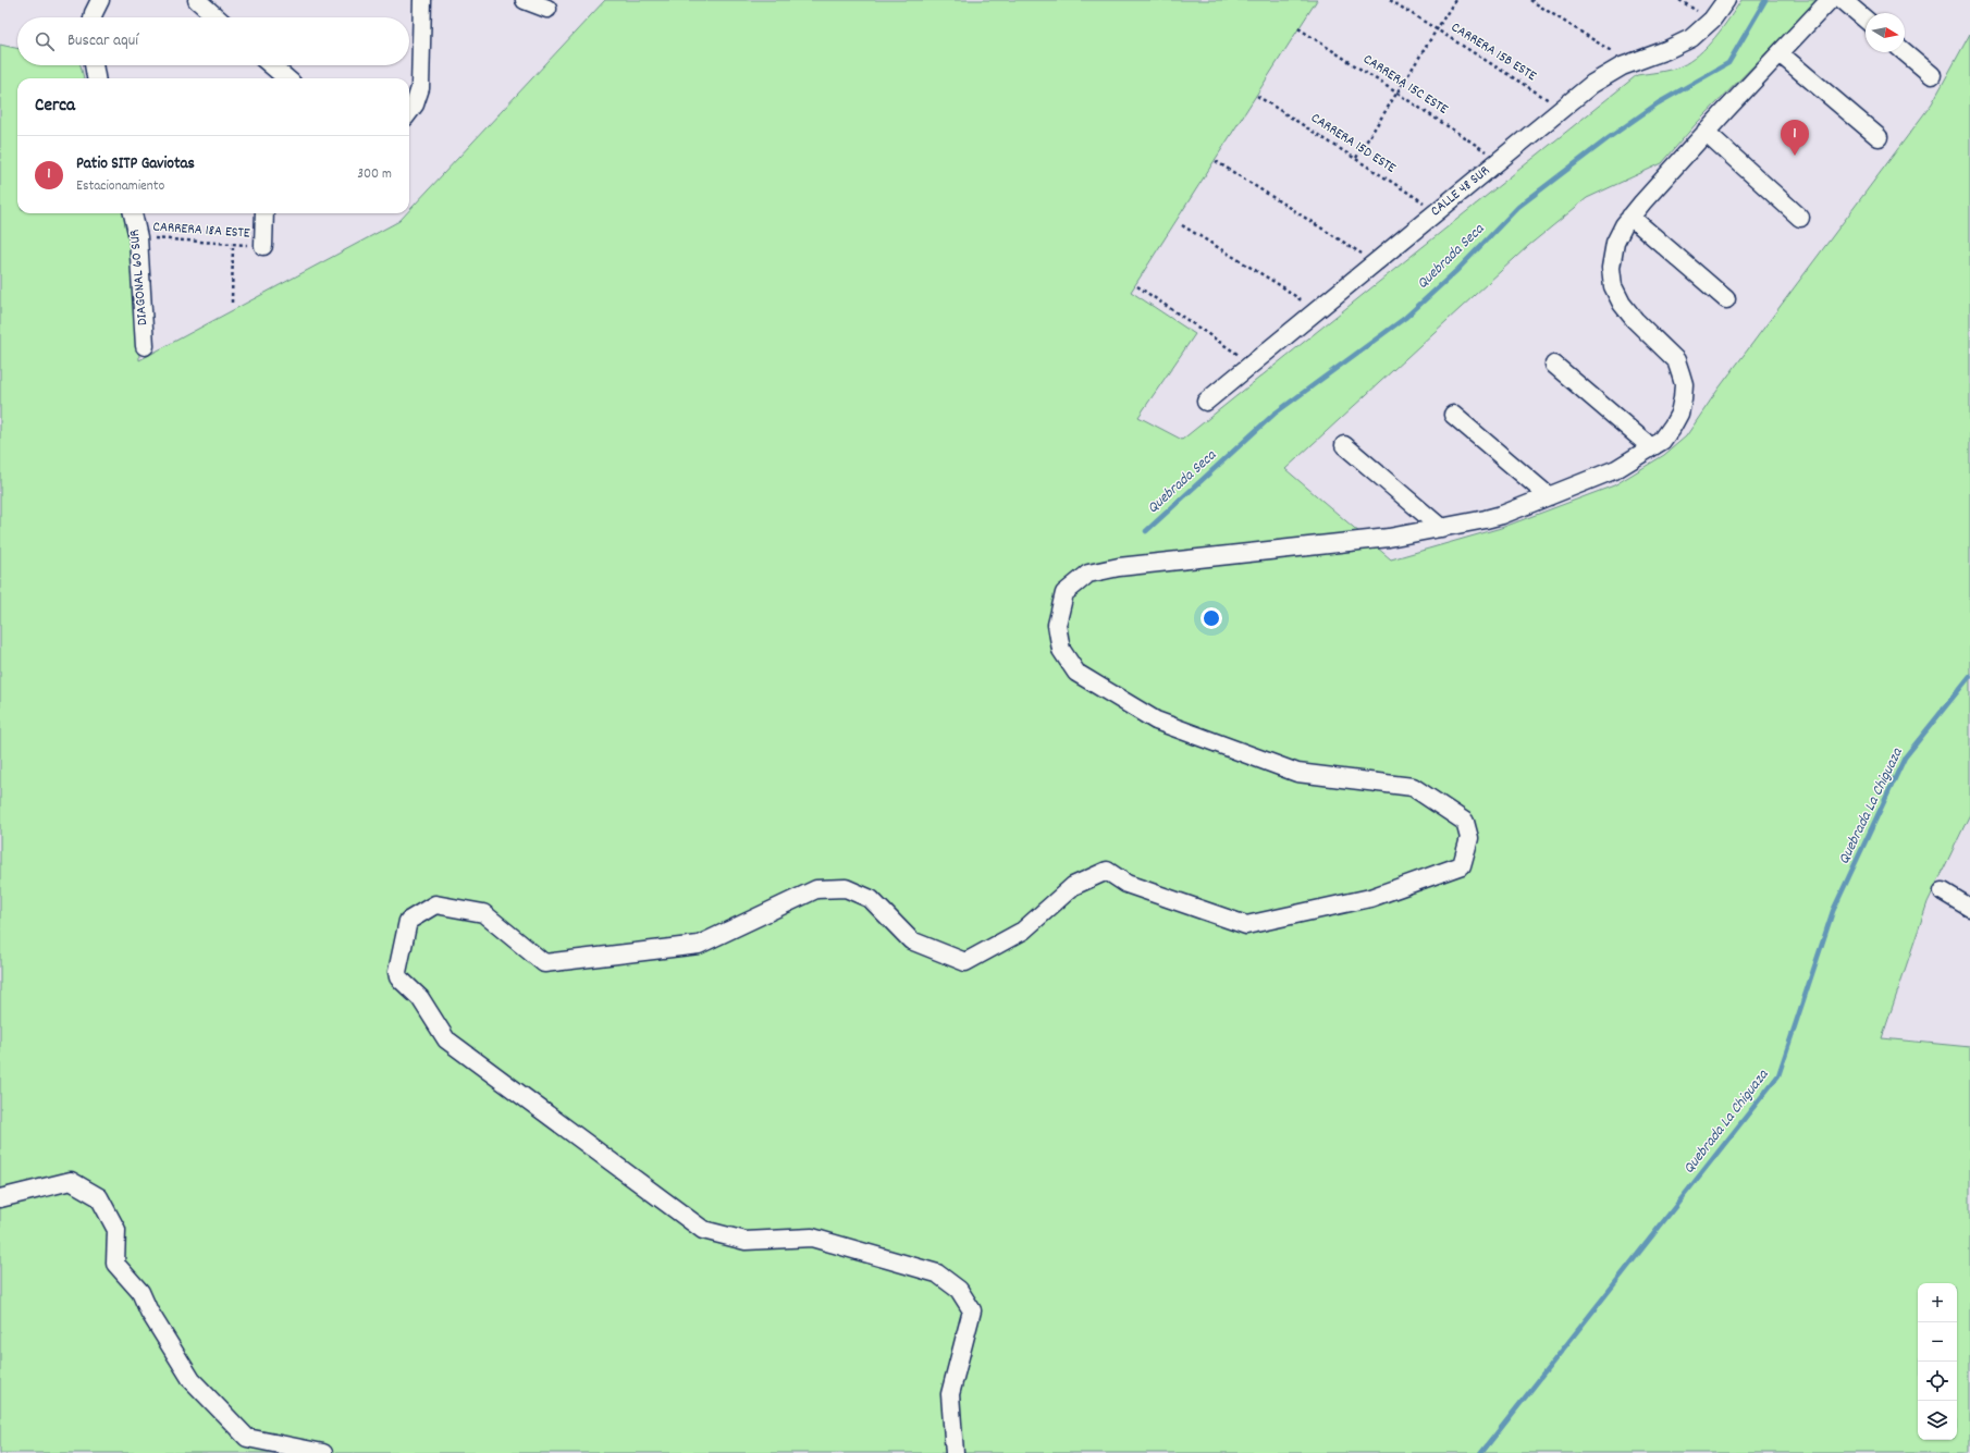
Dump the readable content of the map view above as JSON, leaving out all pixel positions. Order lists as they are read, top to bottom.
{
  "streets": {
    "street": ["CALLE 48 SUR", "DIAGONAL 60 SUR"],
    "path": [
      "CARRERA 15B ESTE",
      "CARRERA 15C ESTE",
      "CARRERA 15D ESTE",
      "CARRERA 18A ESTE"
    ]
  },
  "crossings": [
    ["CARRERA 15B ESTE", "CALLE 48 SUR"],
    ["CARRERA 15C ESTE", "CALLE 48 SUR"],
    ["CARRERA 15D ESTE", "CALLE 48 SUR"],
    ["CARRERA 18A ESTE", "DIAGONAL 60 SUR"]
  ],
  "water": ["Quebrada Seca", "Quebrada La Chiguaza"],
  "north": "right",
  "page": {
    "search": "Buscar aquí",
    "heading": "Cerca",
    "pins": "1",
    "list": [
      {
        "mark": "1",
        "name": "Patio SITP Gaviotas",
        "note": "Estacionamiento",
        "value": "300 m"
      }
    ],
    "map_buttons": ["+", "−"]
  }
}
